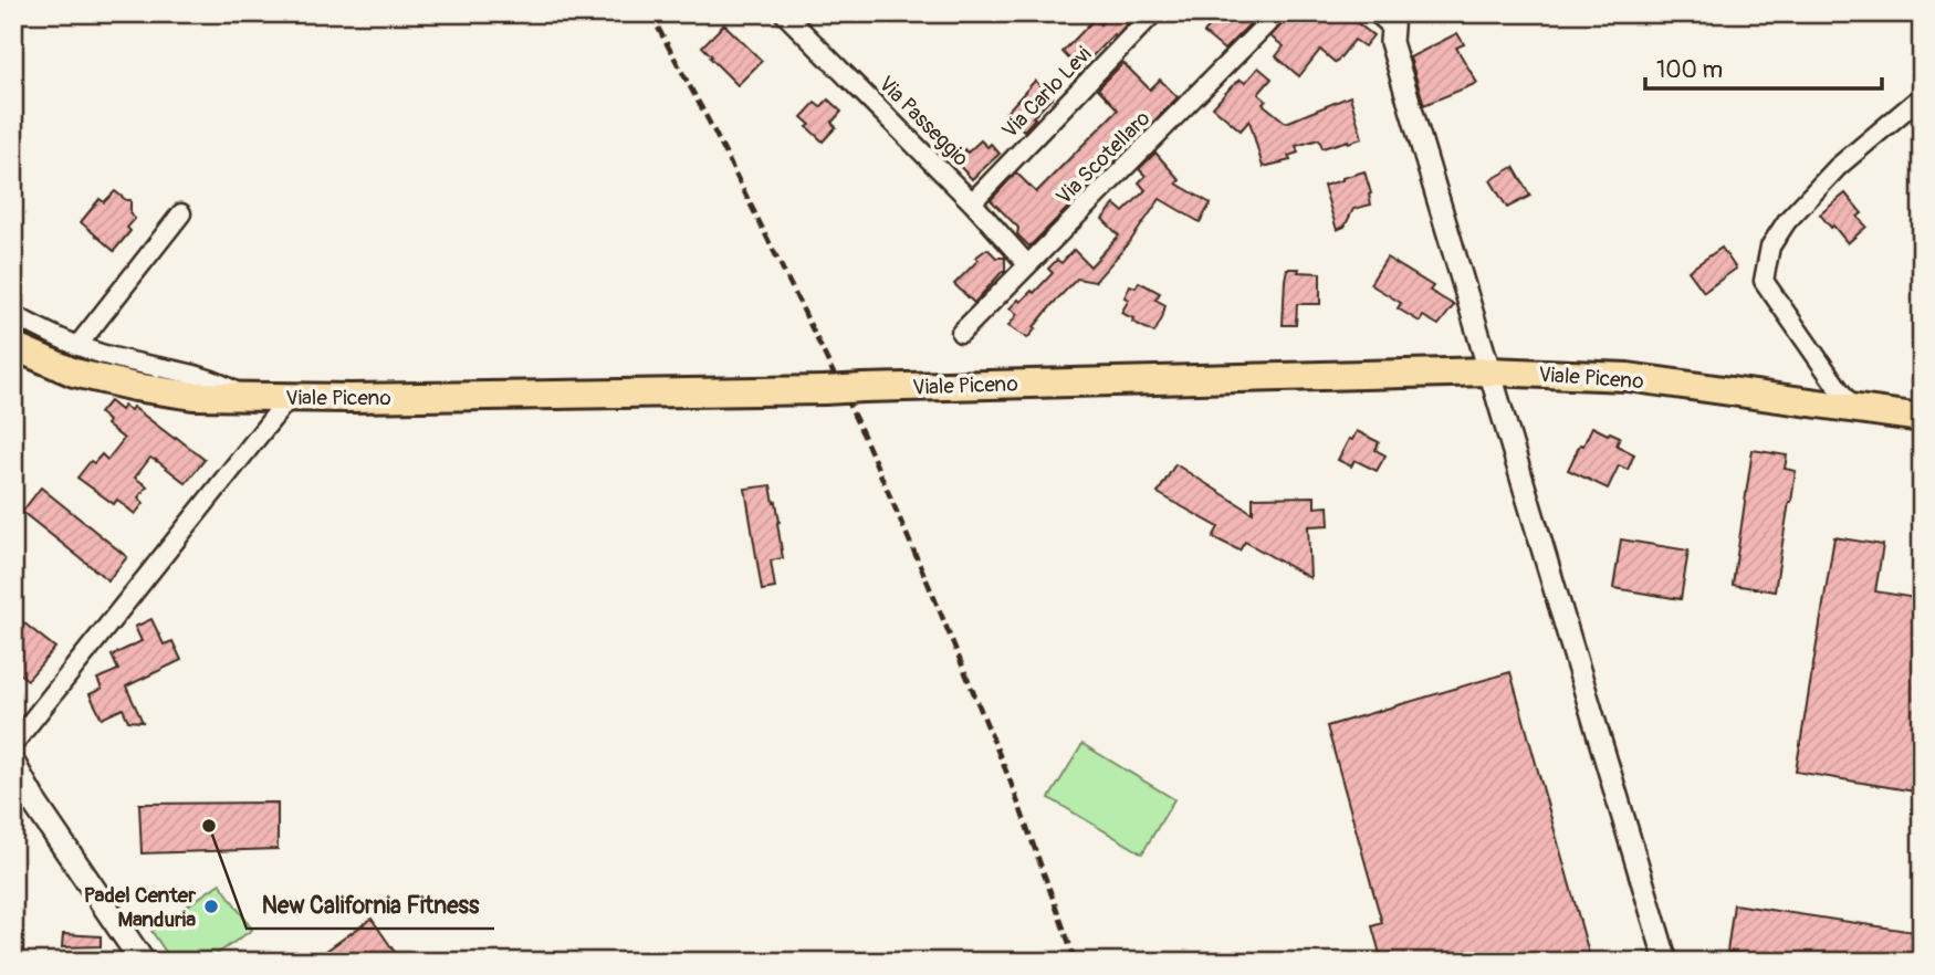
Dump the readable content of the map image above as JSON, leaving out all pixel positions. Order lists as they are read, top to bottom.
{
  "streets": {
    "main road": ["Viale Piceno"],
    "street": ["Via Carlo Levi", "Via Passeggio", "Via Scotellaro"]
  },
  "crossings": [
    ["Via Carlo Levi", "Via Passeggio"],
    ["Via Passeggio", "Via Scotellaro"]
  ],
  "places": ["New California Fitness", "Padel Center Manduria"],
  "scale_bar": "100 m"
}
